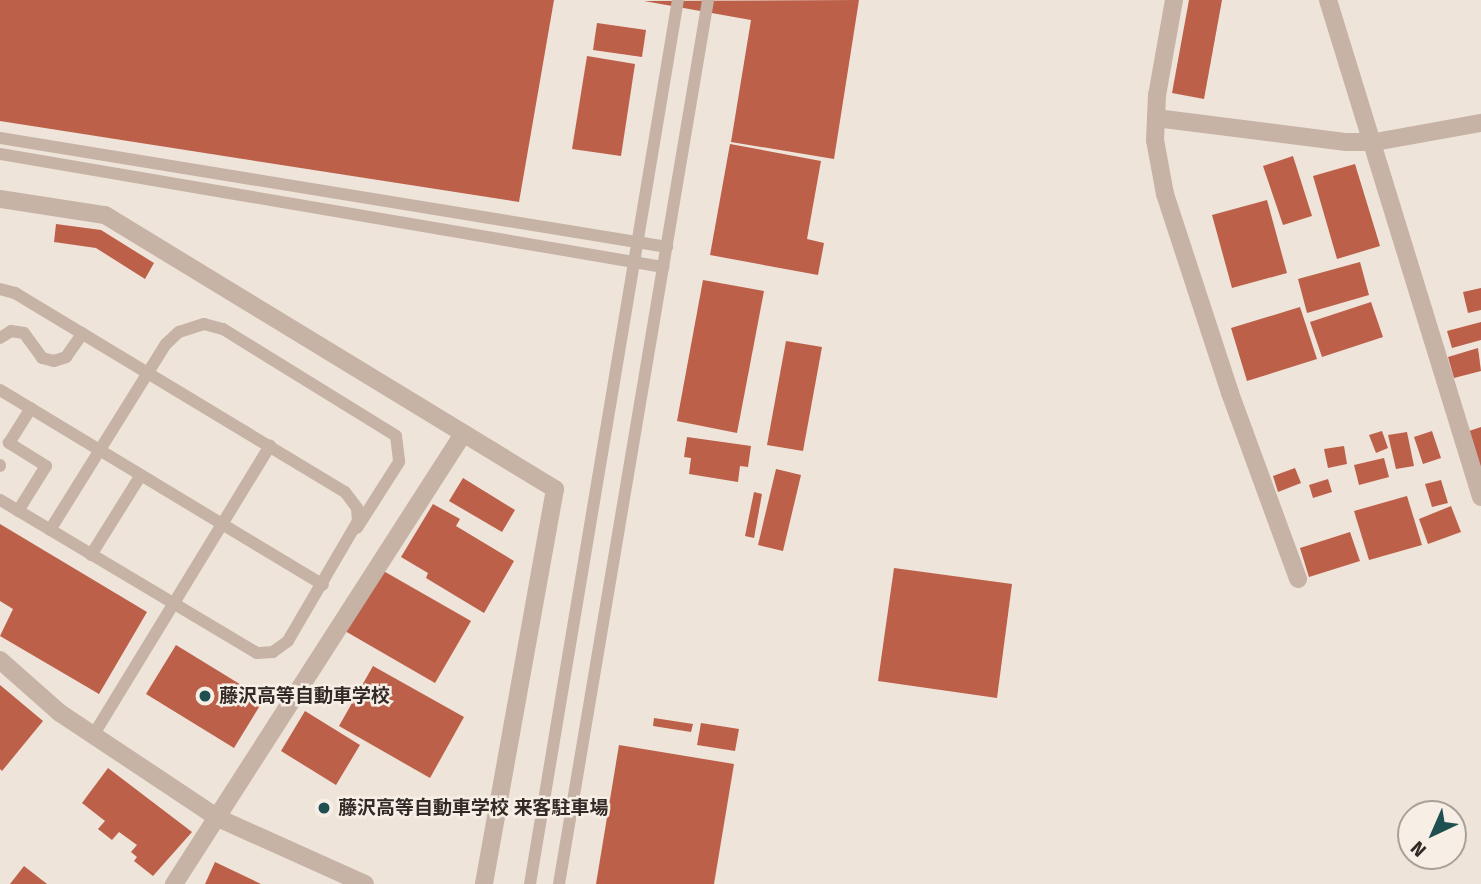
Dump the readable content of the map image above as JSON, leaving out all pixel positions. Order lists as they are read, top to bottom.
{
  "places": ["藤沢高等自動車学校", "藤沢高等自動車学校 来客駐車場"],
  "north": "bottom left"
}
